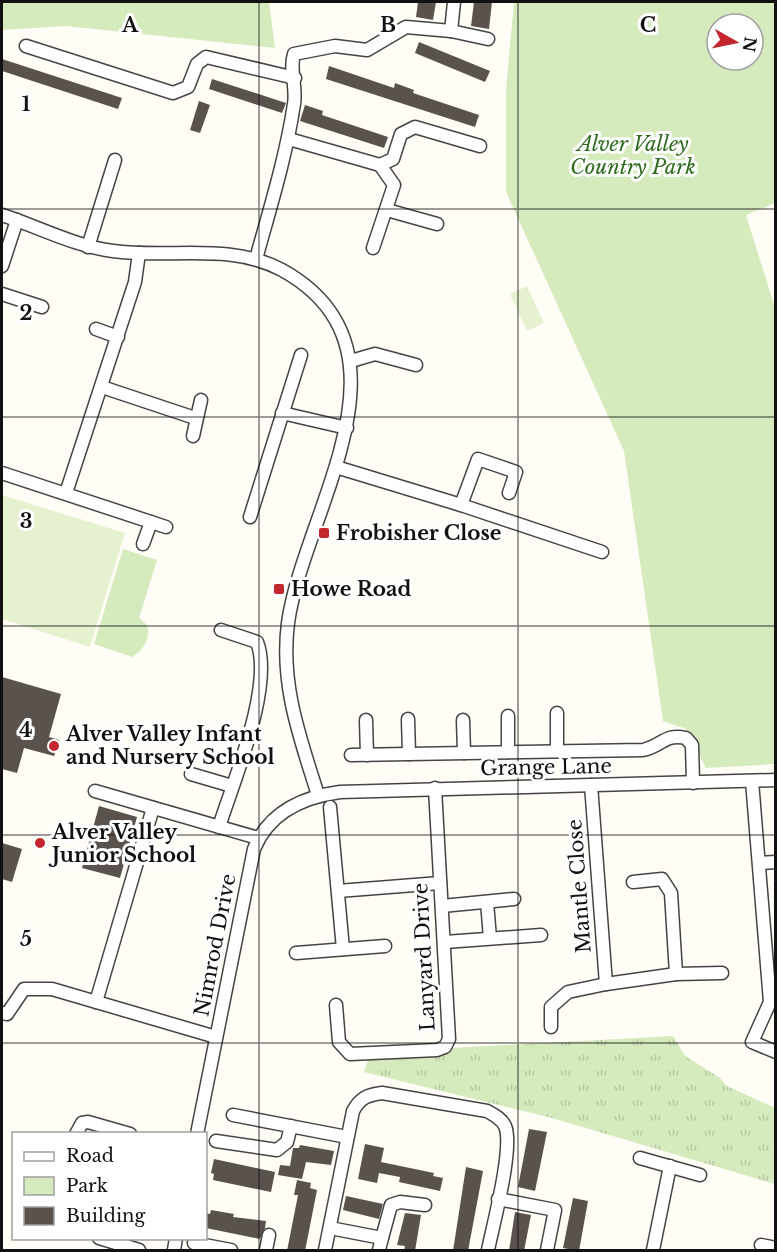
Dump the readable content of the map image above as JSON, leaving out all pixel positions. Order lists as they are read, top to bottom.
{
  "streets": {
    "street": [
      "Grange Lane",
      "Mantle Close",
      "Nimrod Drive",
      "Lanyard Drive"
    ]
  },
  "crossings": [
    ["Grange Lane", "Mantle Close"],
    ["Grange Lane", "Lanyard Drive"]
  ],
  "parks": ["Alver Valley Country Park"],
  "places": {
    "transit": ["Frobisher Close", "Howe Road"],
    "other": ["Alver Valley Infant and Nursery School", "Alver Valley Junior School"]
  },
  "legend": ["Road", "Park", "Building"],
  "north": "right",
  "grid": {
    "columns": ["A", "B", "C"],
    "rows": [
      "1",
      "2",
      "3",
      "4",
      "5"
    ]
  }
}
